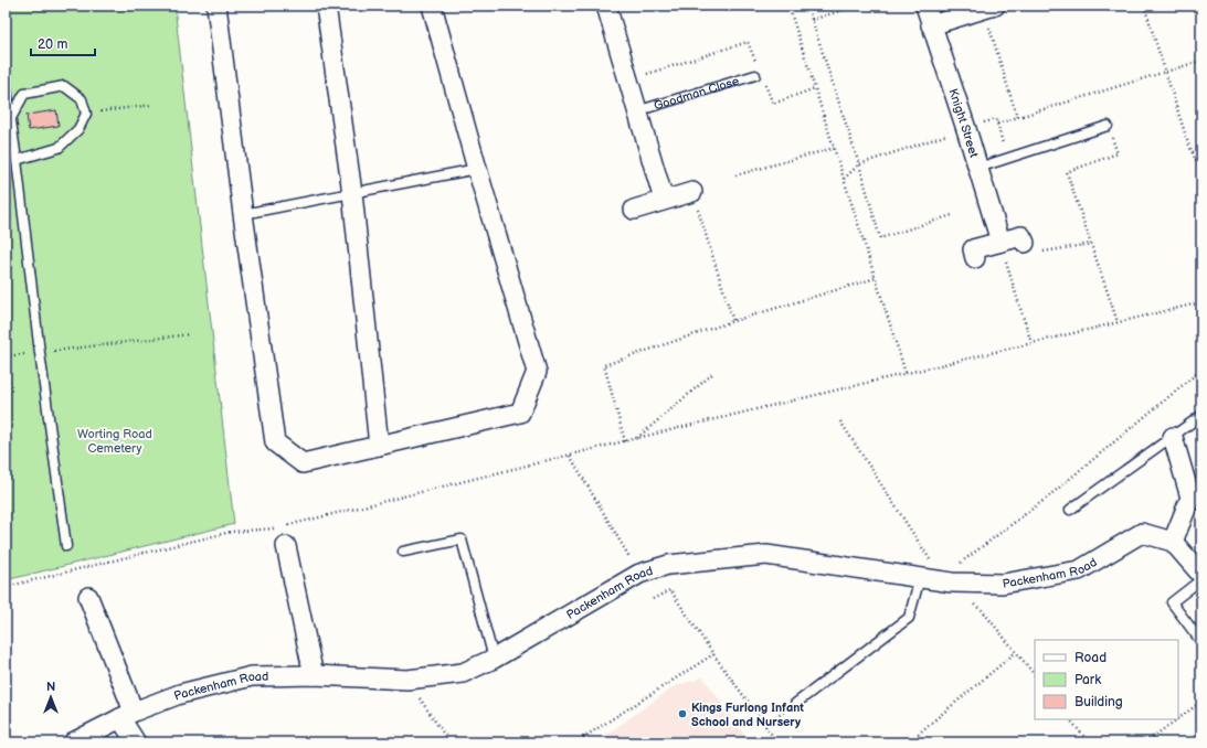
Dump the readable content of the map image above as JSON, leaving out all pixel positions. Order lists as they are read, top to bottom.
{
  "streets": {
    "street": ["Goodman Close", "Knight Street", "Packenham Road"]
  },
  "parks": ["Worting Road Cemetery"],
  "places": ["Kings Furlong Infant School and Nursery"],
  "legend": ["Road", "Park", "Building"],
  "scale_bar": "20 m",
  "north": "top"
}
